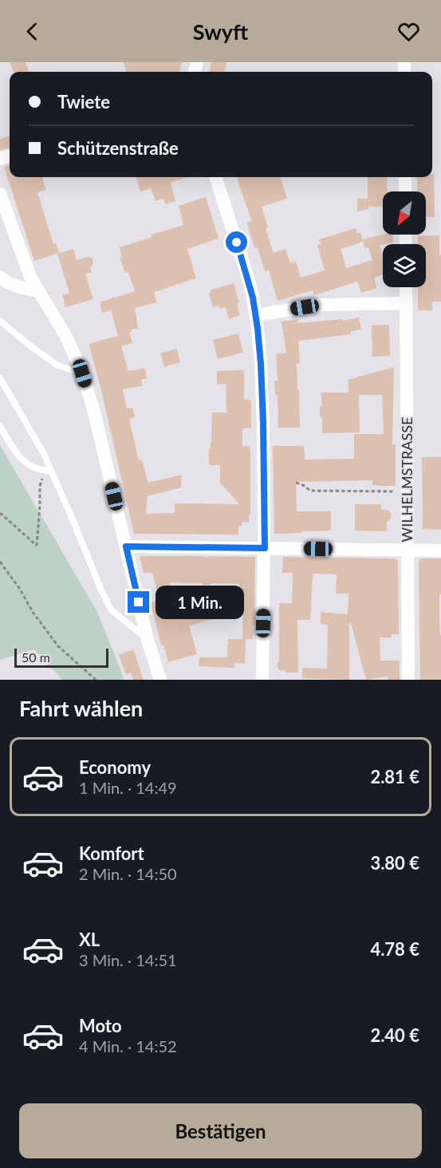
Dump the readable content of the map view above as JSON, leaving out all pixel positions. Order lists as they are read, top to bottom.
{
  "streets": {
    "street": ["WILHELMSTRASSE"]
  },
  "scale_bar": "50 m",
  "north": "bottom left",
  "page": {
    "header": "Swyft",
    "banner": ["Twiete", "Schützenstraße"],
    "bubble": "1 Min.",
    "scale": "50 m",
    "heading": "Fahrt wählen",
    "list": [
      {
        "name": "Economy",
        "note": "1 Min. · 14:49",
        "value": "2.81 €"
      },
      {
        "name": "Komfort",
        "note": "2 Min. · 14:50",
        "value": "3.80 €"
      },
      {
        "name": "XL",
        "note": "3 Min. · 14:51",
        "value": "4.78 €"
      },
      {
        "name": "Moto",
        "note": "4 Min. · 14:52",
        "value": "2.40 €"
      }
    ],
    "buttons": "Bestätigen"
  }
}
